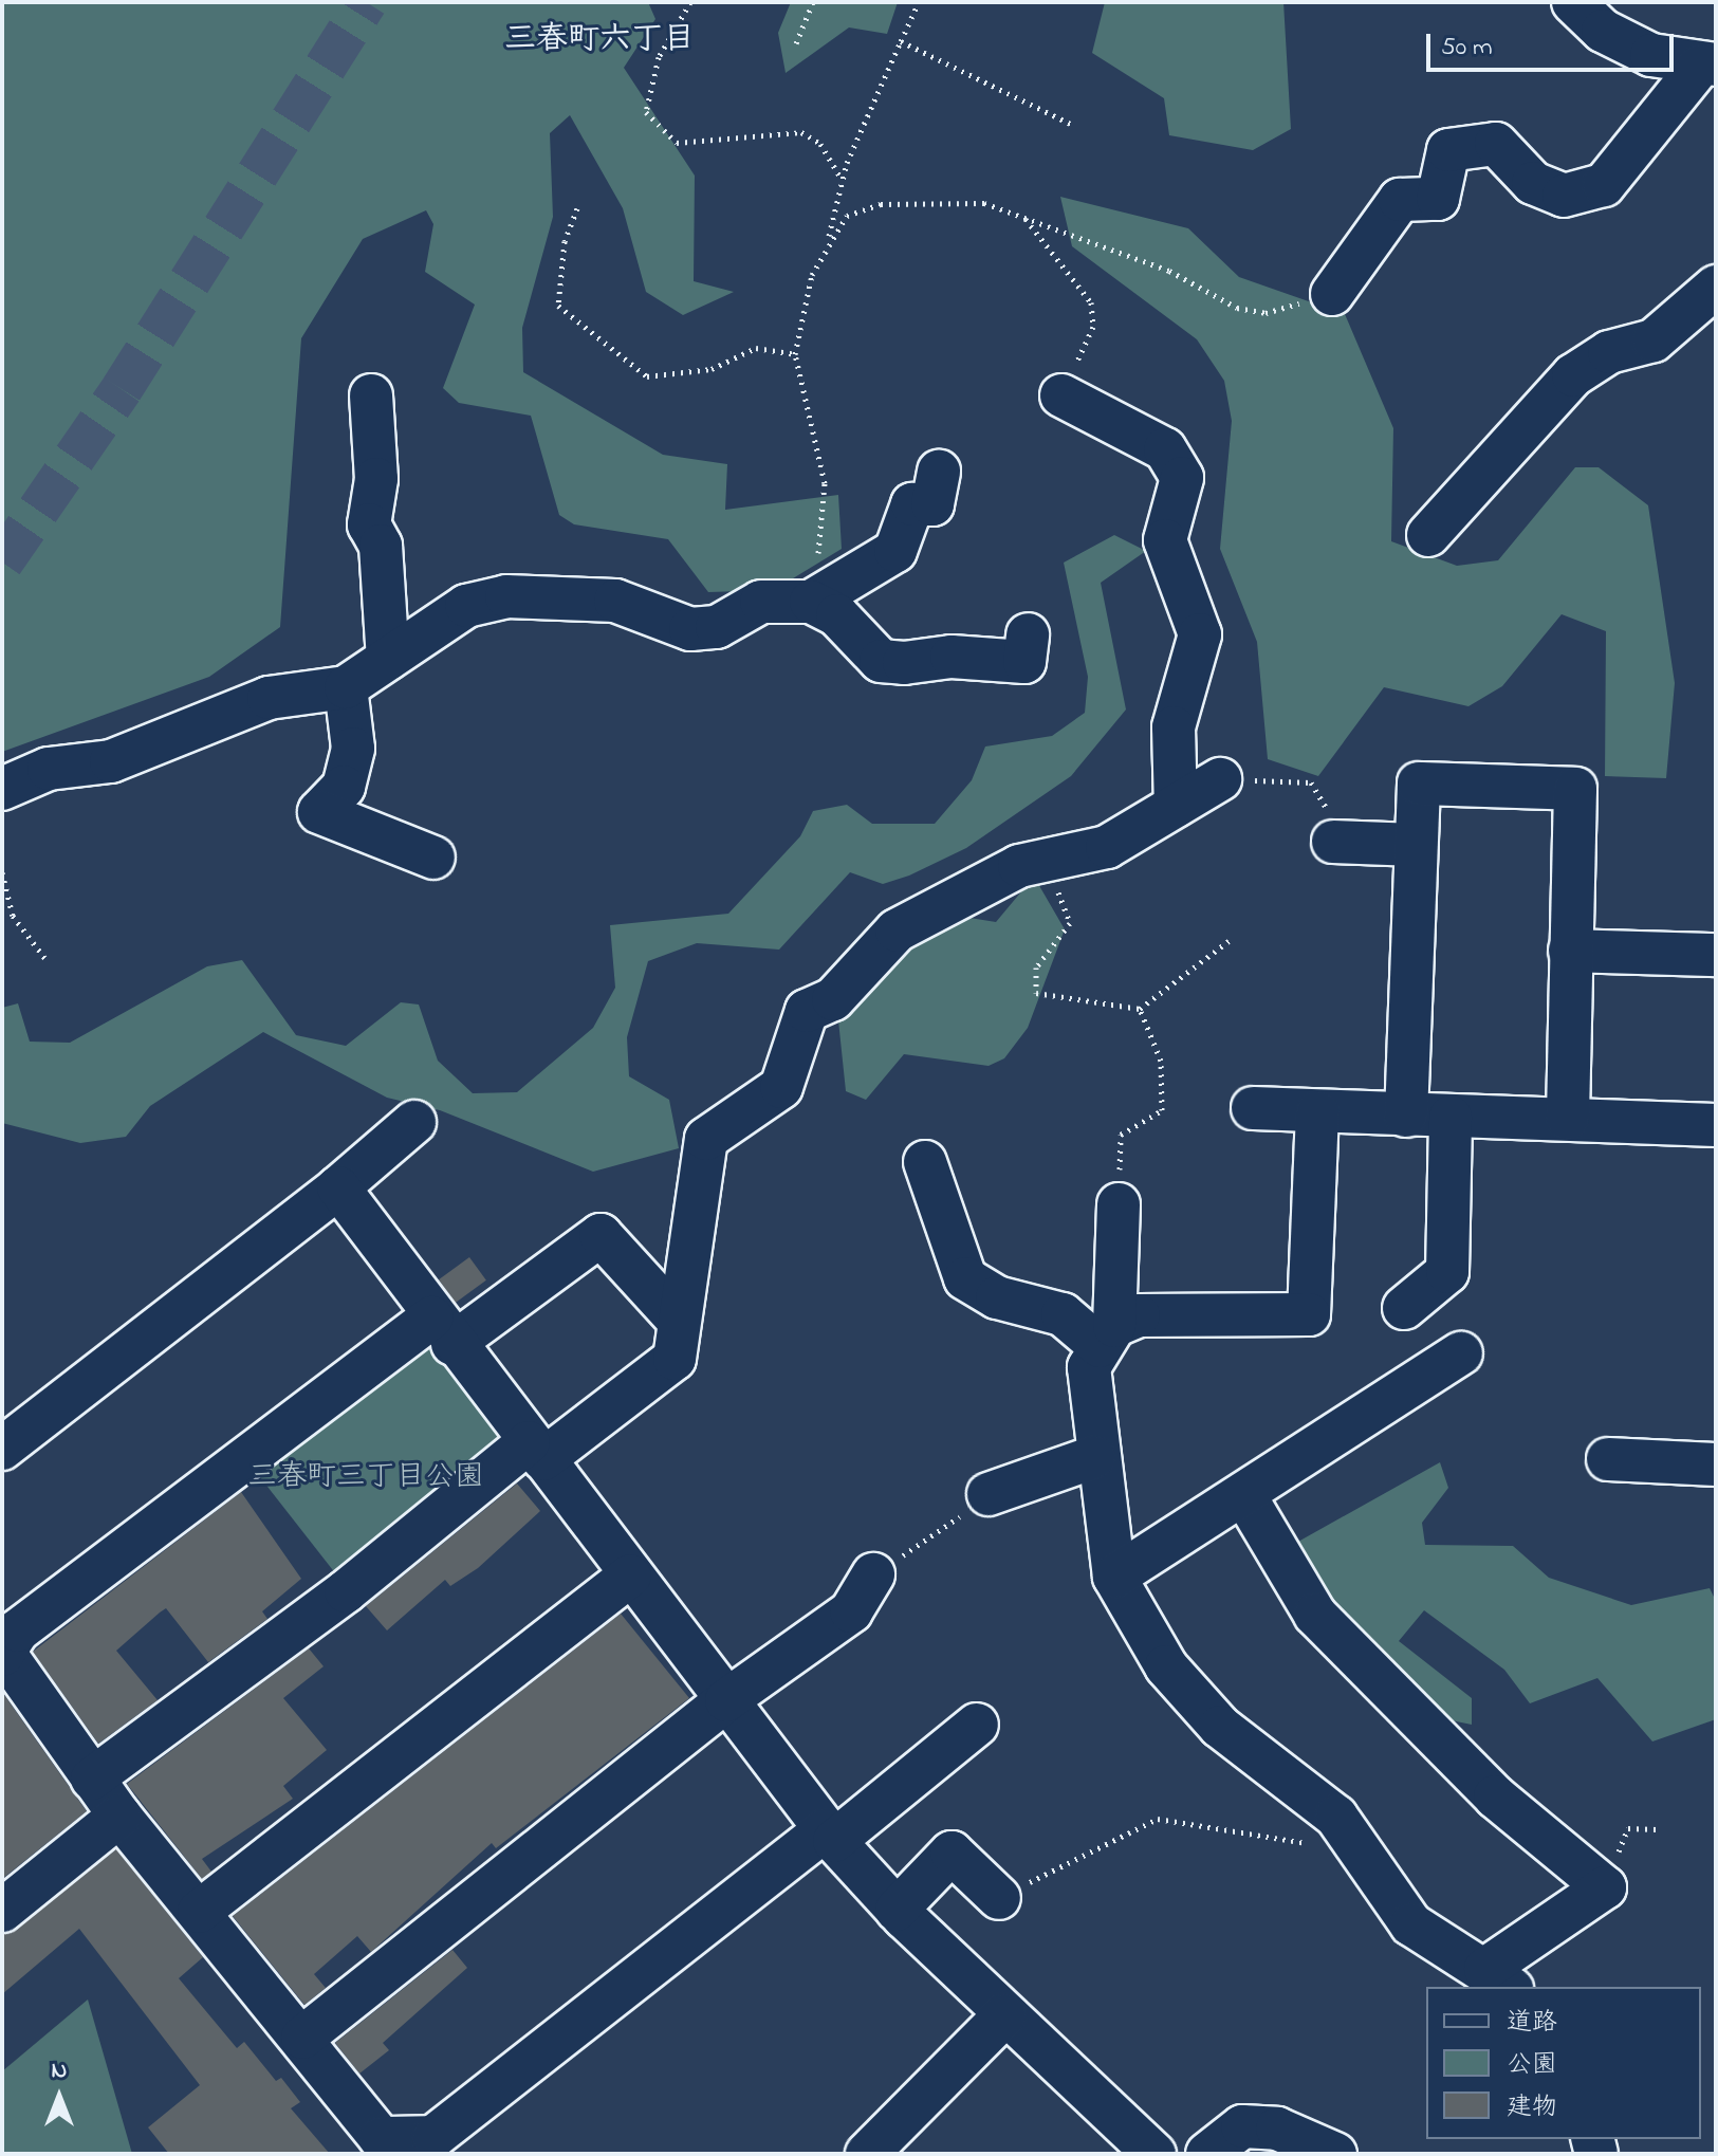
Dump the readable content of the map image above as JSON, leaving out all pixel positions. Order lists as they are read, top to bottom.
{
  "districts": ["三春町六丁目"],
  "parks": ["三春町三丁目公園"],
  "legend": ["道路", "公園", "建物"],
  "scale_bar": "50 m",
  "north": "top"
}
